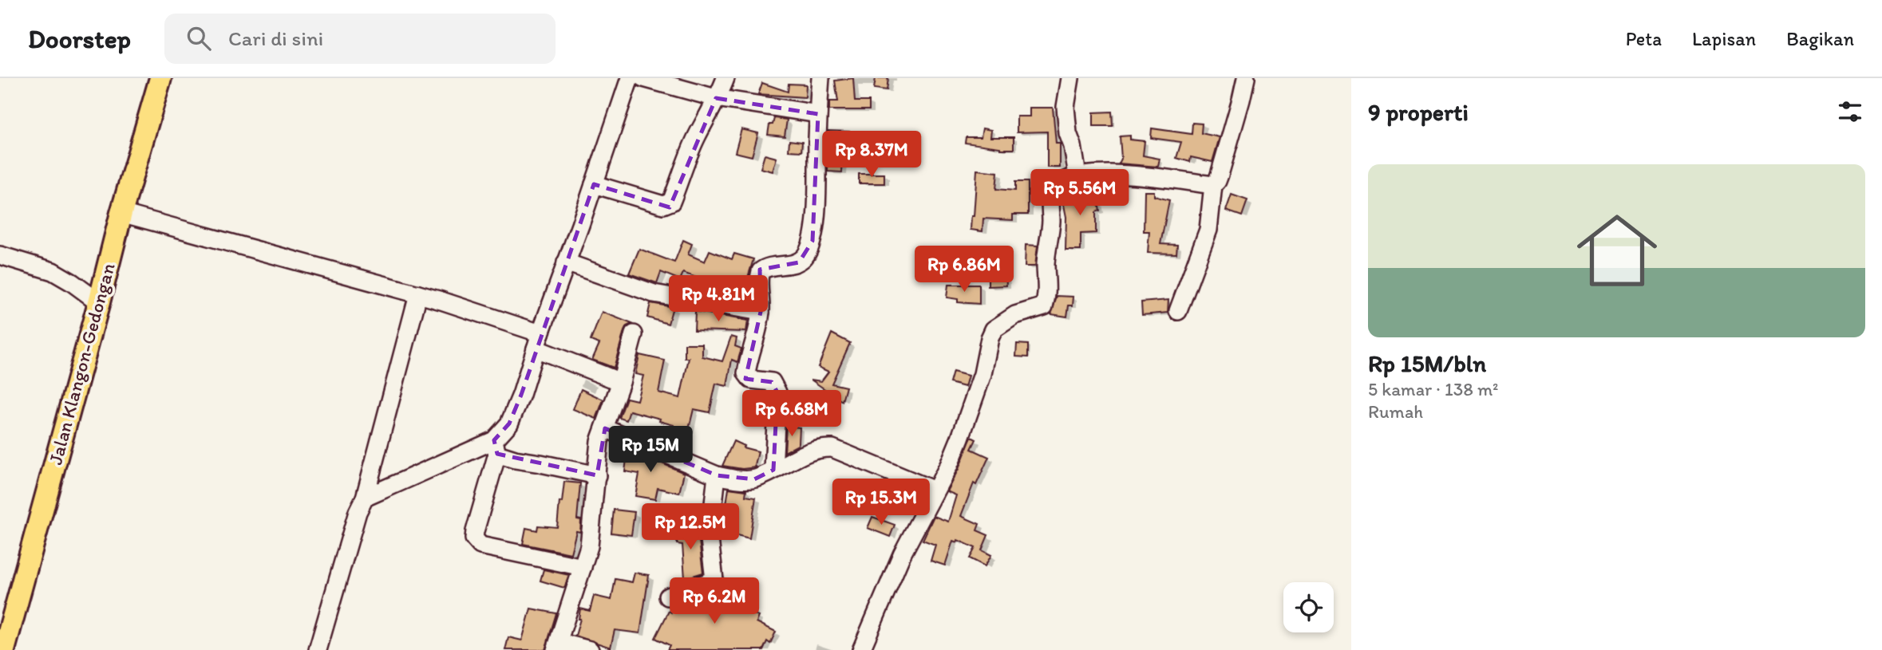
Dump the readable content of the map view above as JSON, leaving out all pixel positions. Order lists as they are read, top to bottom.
{
  "streets": {
    "main road": ["Jalan Klangon-Gedongan"]
  },
  "page": {
    "header": "Doorstep",
    "search": "Cari di sini",
    "nav": ["Peta", "Lapisan", "Bagikan"],
    "heading": "9 properti",
    "price": [
      "Rp 8.37M",
      "Rp 5.56M",
      "Rp 6.86M",
      "Rp 4.81M",
      "Rp 6.68M",
      "Rp 15M",
      "Rp 15.3M",
      "Rp 12.5M",
      "Rp 6.2M"
    ],
    "list": [
      {
        "name": "Rp 15M/bln",
        "note": "5 kamar · 138 m² · Rumah"
      }
    ]
  }
}
